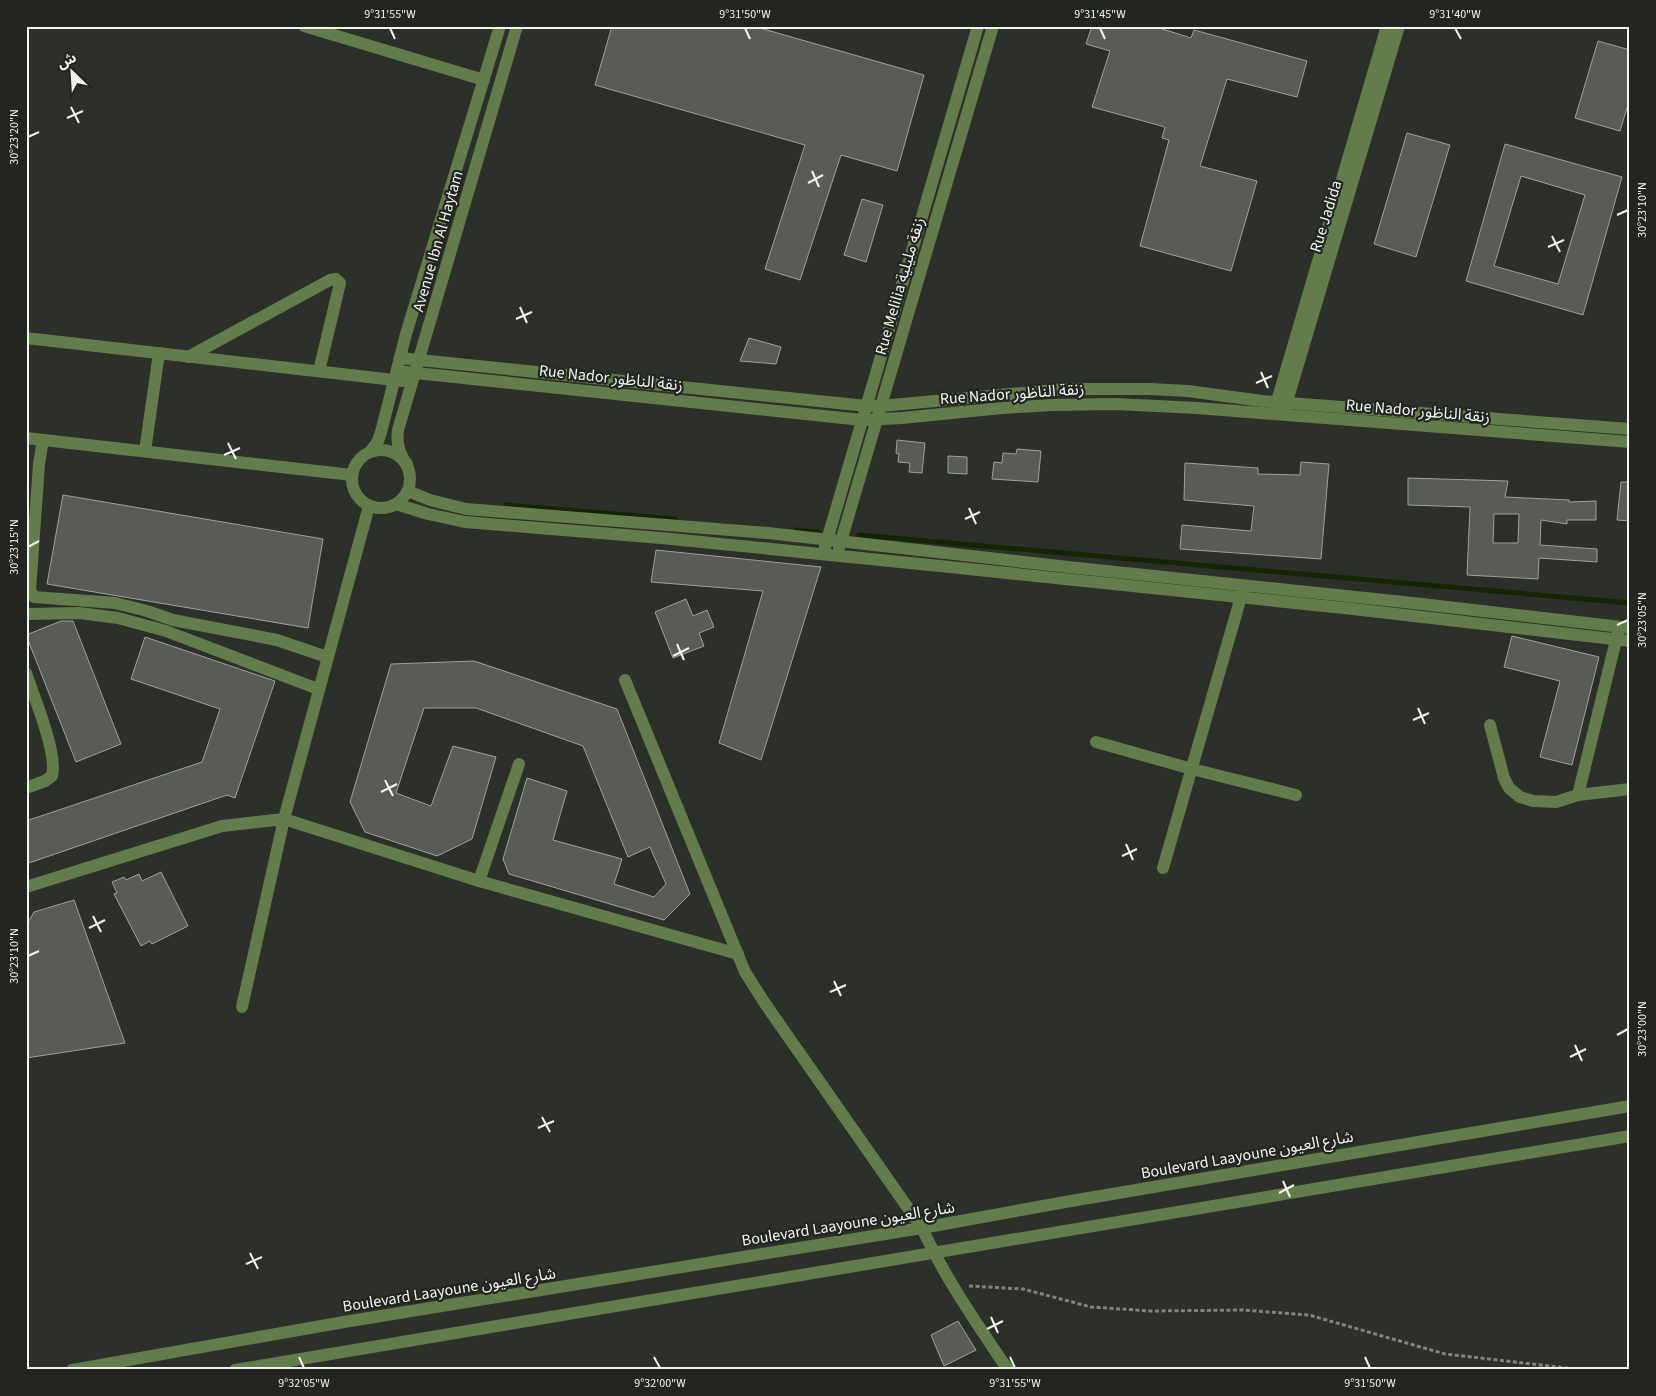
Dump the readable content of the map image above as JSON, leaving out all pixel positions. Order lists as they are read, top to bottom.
{
  "streets": {
    "street": [
      "Rue Jadida",
      "Avenue Ibn Al Haytam",
      "Rue Melilia زنقة مليلية",
      "Rue Nador زنقة الناظور",
      "Boulevard Laayoune شارع العيون"
    ]
  },
  "crossings": [
    ["Rue Jadida", "Rue Nador زنقة الناظور"],
    ["Avenue Ibn Al Haytam", "Rue Nador زنقة الناظور"],
    ["Rue Melilia زنقة مليلية", "Rue Nador زنقة الناظور"]
  ],
  "north": "top left",
  "coordinates": [
    "9°31'55\"W",
    "9°31'50\"W",
    "9°31'45\"W",
    "9°31'40\"W",
    "30°23'20\"N",
    "30°23'10\"N",
    "30°23'15\"N",
    "30°23'05\"N",
    "30°23'00\"N",
    "9°32'05\"W",
    "9°32'00\"W"
  ]
}
